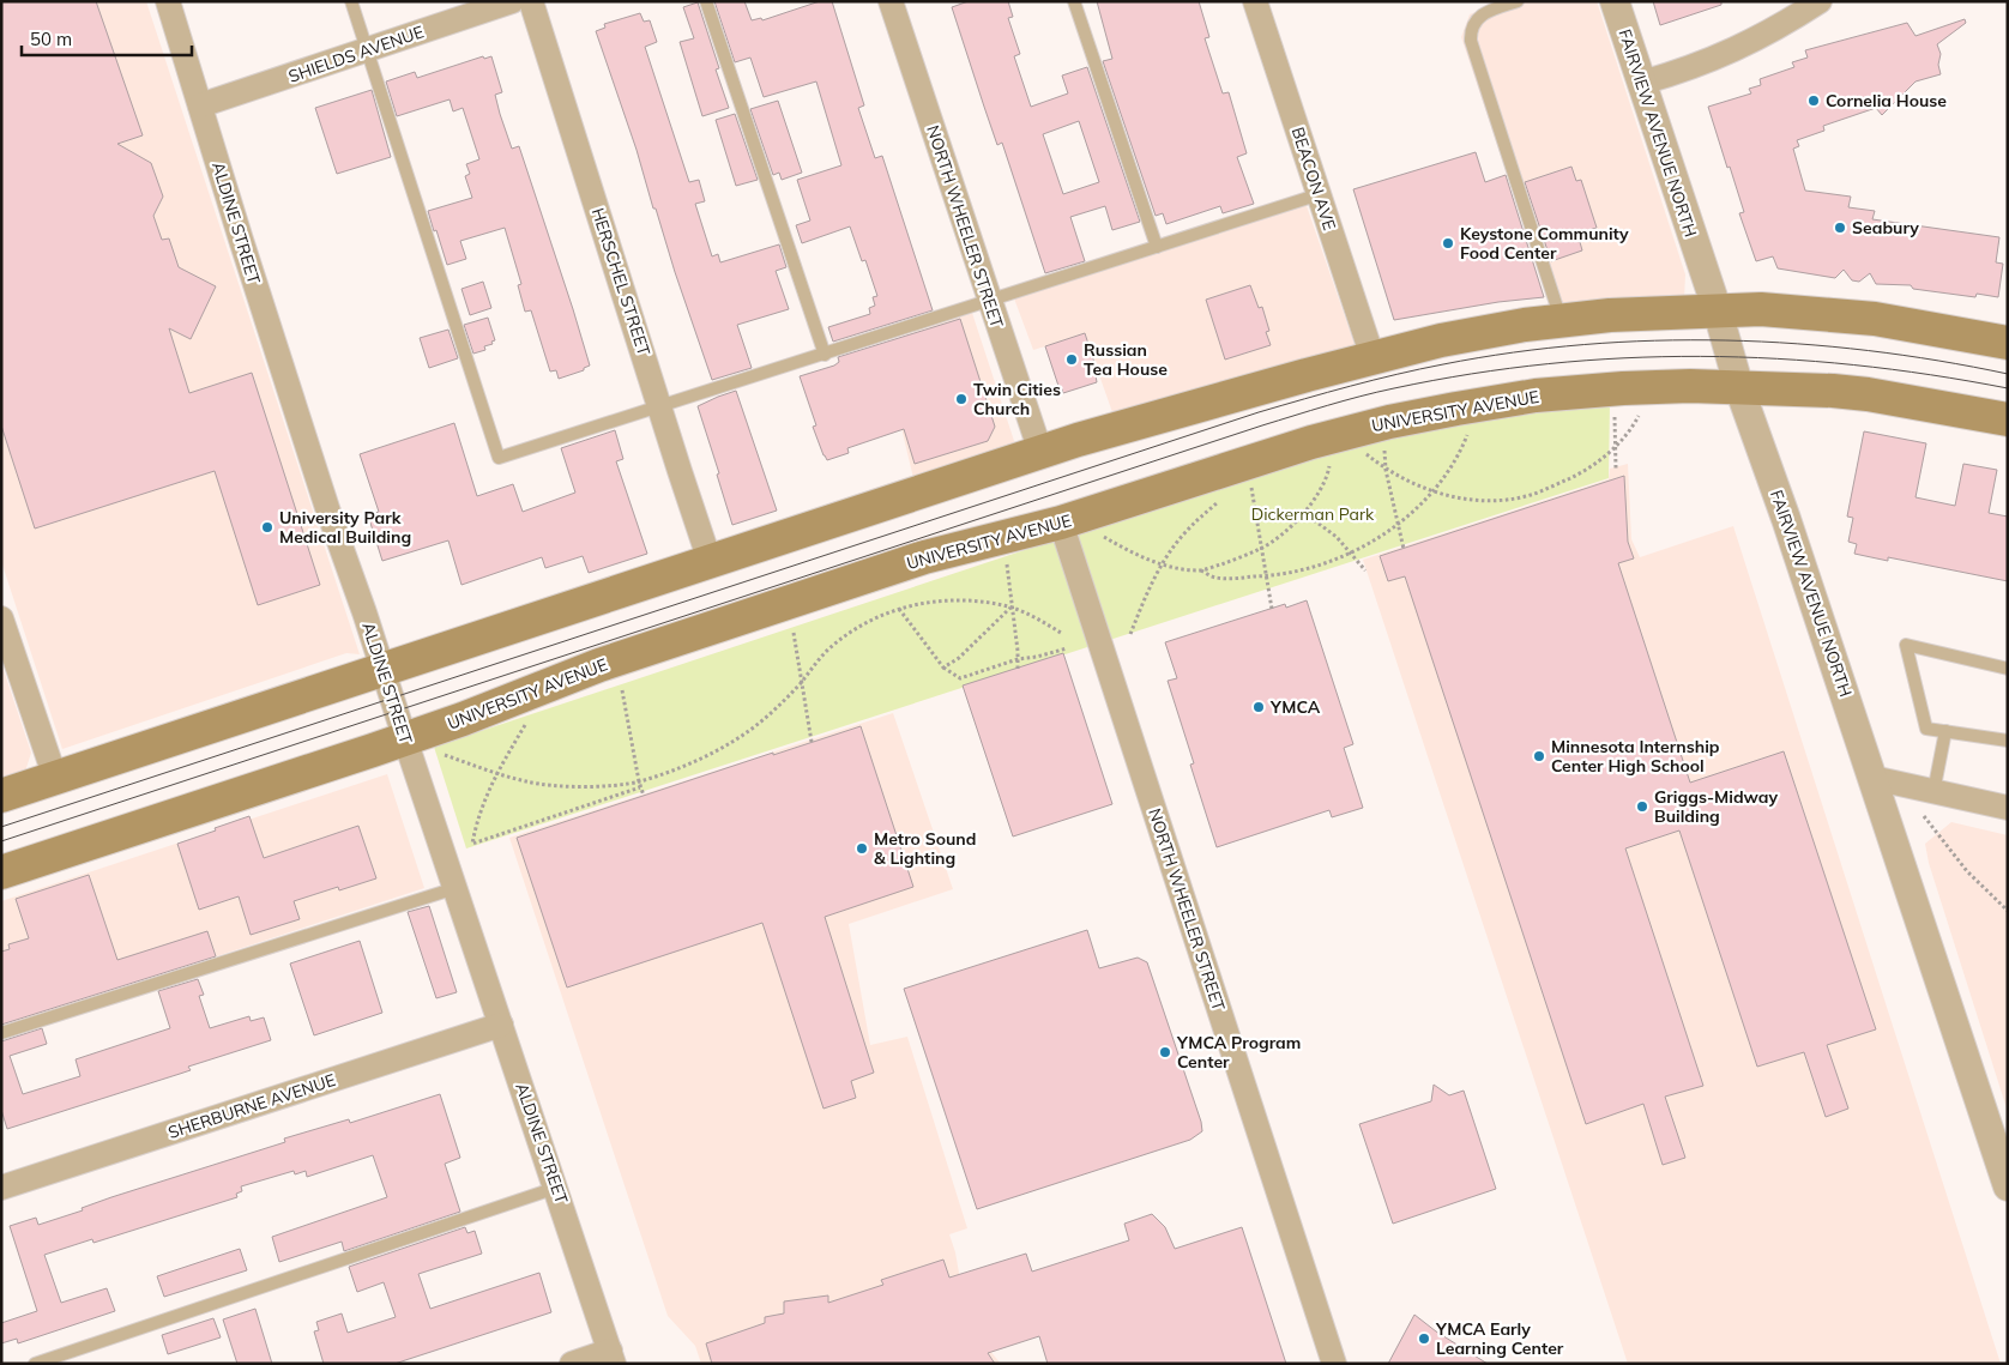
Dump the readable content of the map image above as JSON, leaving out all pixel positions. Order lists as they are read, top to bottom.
{
  "streets": {
    "main road": ["UNIVERSITY AVENUE"],
    "street": [
      "SHIELDS AVENUE",
      "FAIRVIEW AVENUE NORTH",
      "BEACON AVE",
      "ALDINE STREET",
      "NORTH WHEELER STREET",
      "HERSCHEL STREET",
      "SHERBURNE AVENUE"
    ]
  },
  "crossings": [
    ["SHIELDS AVENUE", "ALDINE STREET"],
    ["FAIRVIEW AVENUE NORTH", "UNIVERSITY AVENUE"],
    ["ALDINE STREET", "UNIVERSITY AVENUE"],
    ["ALDINE STREET", "SHERBURNE AVENUE"],
    ["NORTH WHEELER STREET", "UNIVERSITY AVENUE"]
  ],
  "parks": ["Dickerman Park"],
  "places": [
    "Cornelia House",
    "Seabury",
    "Keystone Community Food Center",
    "Russian Tea House",
    "Twin Cities Church",
    "University Park Medical Building",
    "YMCA",
    "Minnesota Internship Center High School",
    "Griggs-Midway Building",
    "Metro Sound & Lighting",
    "YMCA Program Center",
    "YMCA Early Learning Center"
  ],
  "scale_bar": "50 m"
}
